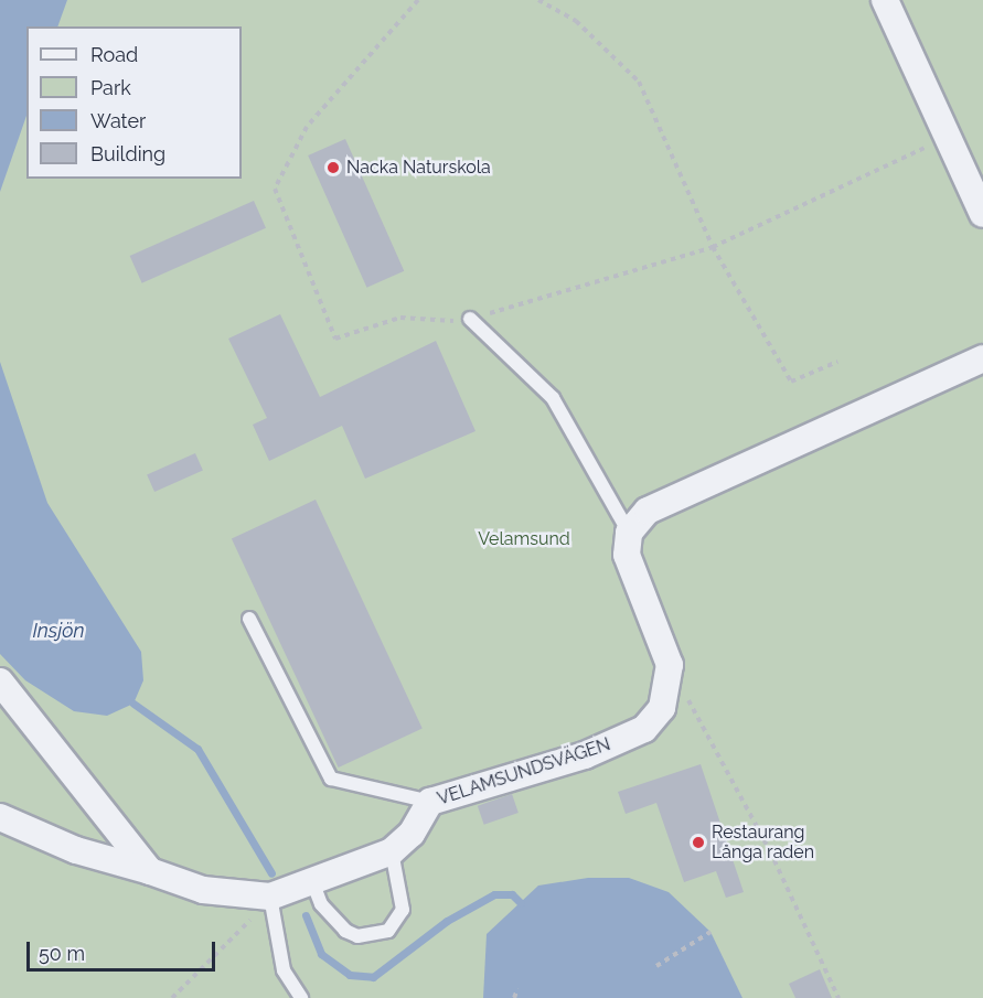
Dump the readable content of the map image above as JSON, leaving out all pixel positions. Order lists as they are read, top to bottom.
{
  "streets": {
    "street": ["VELAMSUNDSVÄGEN"]
  },
  "water": ["Insjön"],
  "parks": ["Velamsund"],
  "places": ["Nacka Naturskola", "Restaurang Långa raden"],
  "legend": [
    "Road",
    "Park",
    "Water",
    "Building"
  ],
  "scale_bar": "50 m"
}
